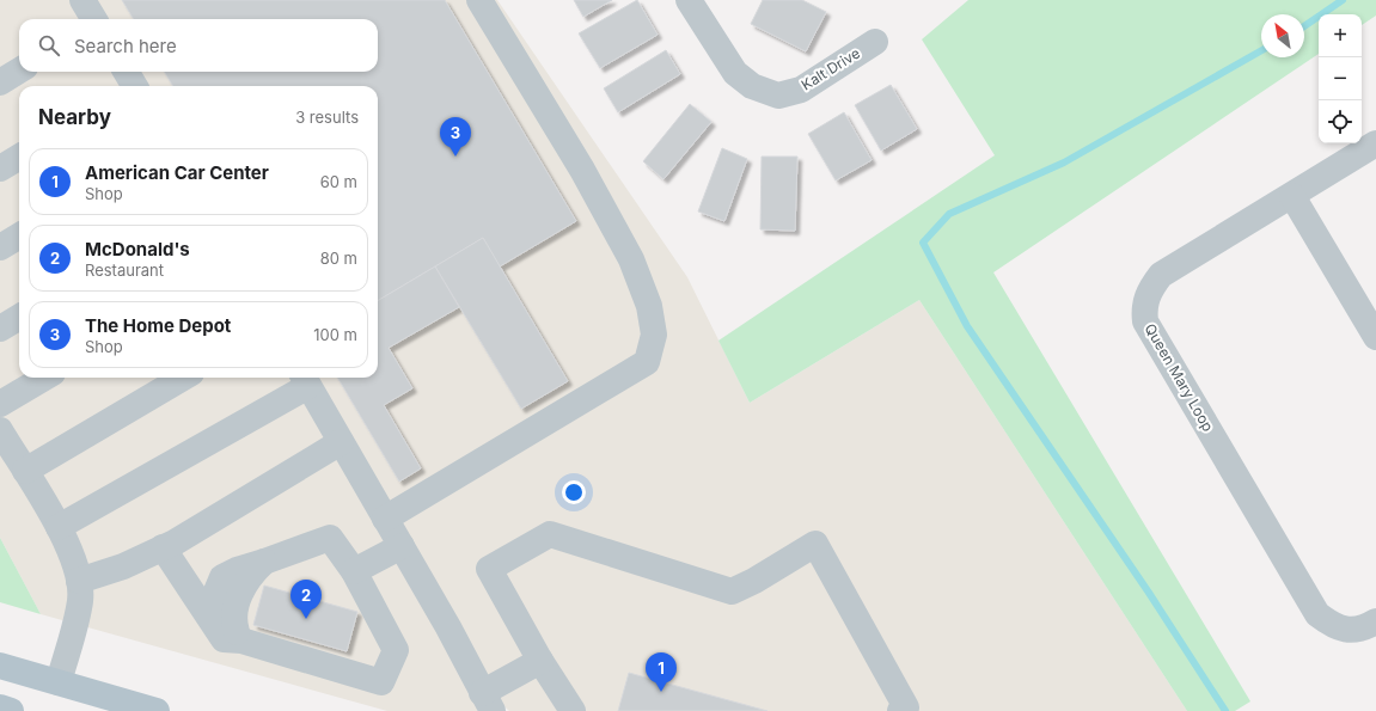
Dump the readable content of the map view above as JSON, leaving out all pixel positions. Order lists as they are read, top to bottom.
{
  "streets": {
    "street": ["Kalt Drive", "Queen Mary Loop"]
  },
  "north": "top left",
  "page": {
    "map_buttons": ["+", "−"],
    "search": "Search here",
    "heading": ["Nearby", "3 results"],
    "pins": ["3", "2", "1"],
    "list": [
      {
        "mark": "1",
        "name": "American Car Center",
        "note": "Shop",
        "value": "60 m"
      },
      {
        "mark": "2",
        "name": "McDonald's",
        "note": "Restaurant",
        "value": "80 m"
      },
      {
        "mark": "3",
        "name": "The Home Depot",
        "note": "Shop",
        "value": "100 m"
      }
    ]
  }
}
